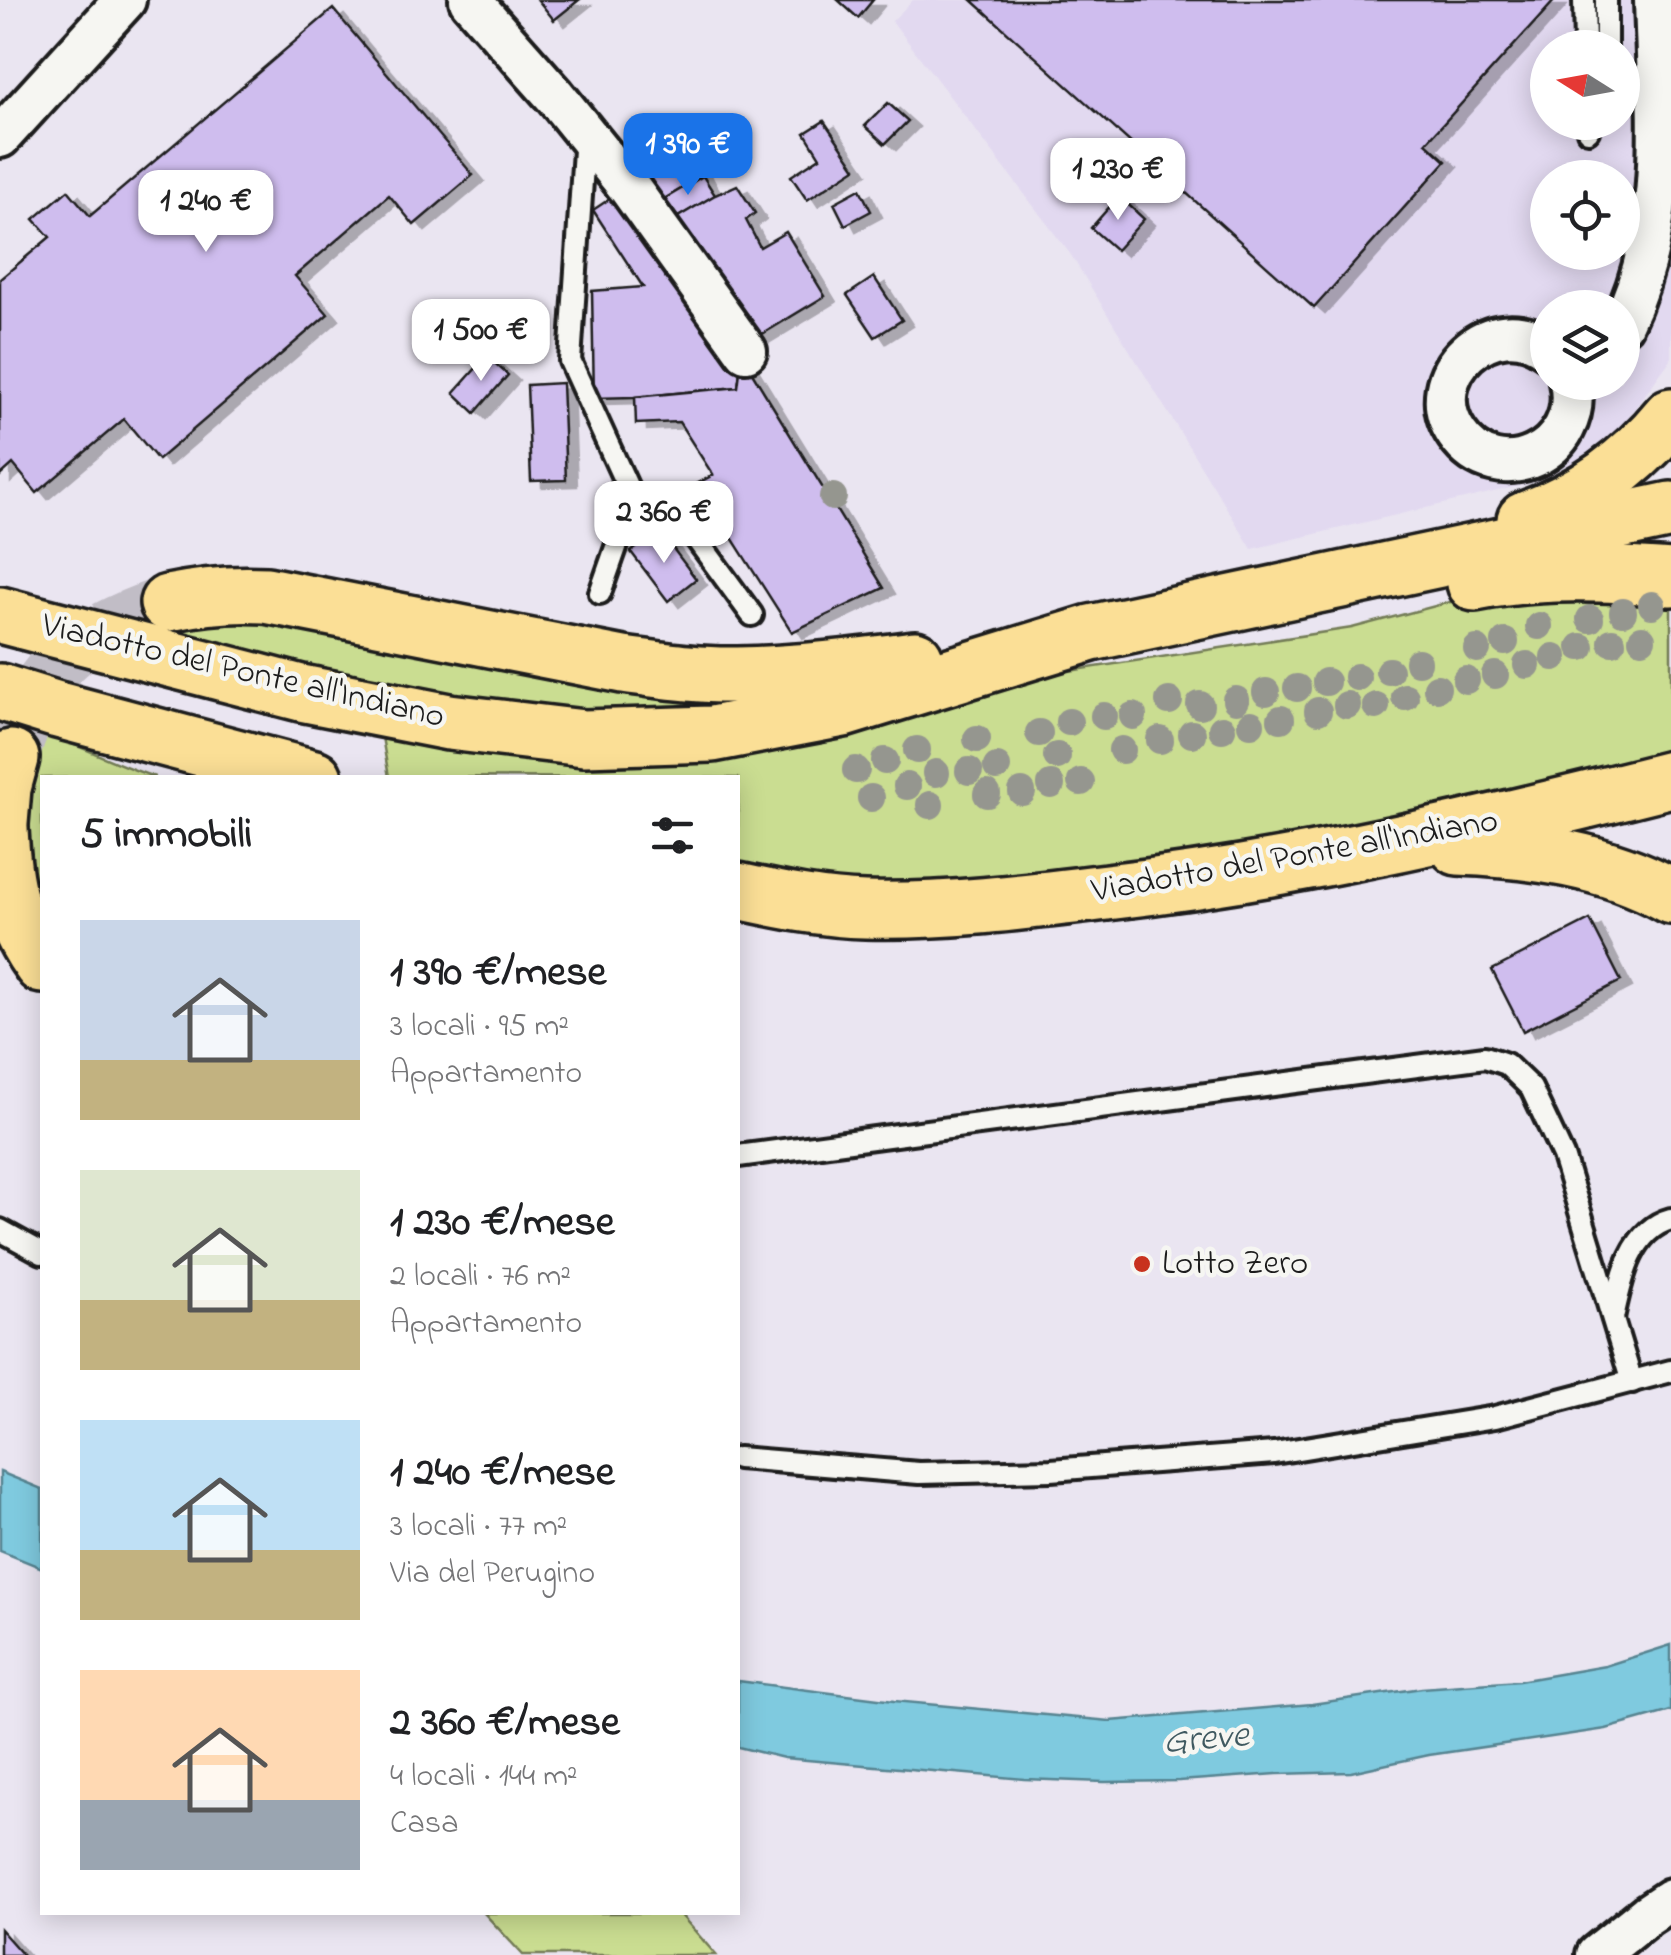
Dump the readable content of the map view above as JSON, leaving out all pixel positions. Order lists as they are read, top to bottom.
{
  "streets": {
    "highway": ["Viadotto del Ponte all'Indiano"]
  },
  "water": ["Greve"],
  "places": ["Lotto Zero"],
  "north": "left",
  "page": {
    "price": [
      "1 390 €",
      "1 230 €",
      "1 240 €",
      "1 500 €",
      "2 360 €"
    ],
    "heading": "5 immobili",
    "list": [
      {
        "name": "1 390 €/mese",
        "note": "3 locali · 95 m² · Appartamento"
      },
      {
        "name": "1 230 €/mese",
        "note": "2 locali · 76 m² · Appartamento"
      },
      {
        "name": "1 240 €/mese",
        "note": "3 locali · 77 m² · Via del Perugino"
      },
      {
        "name": "2 360 €/mese",
        "note": "4 locali · 144 m² · Casa"
      }
    ]
  }
}
